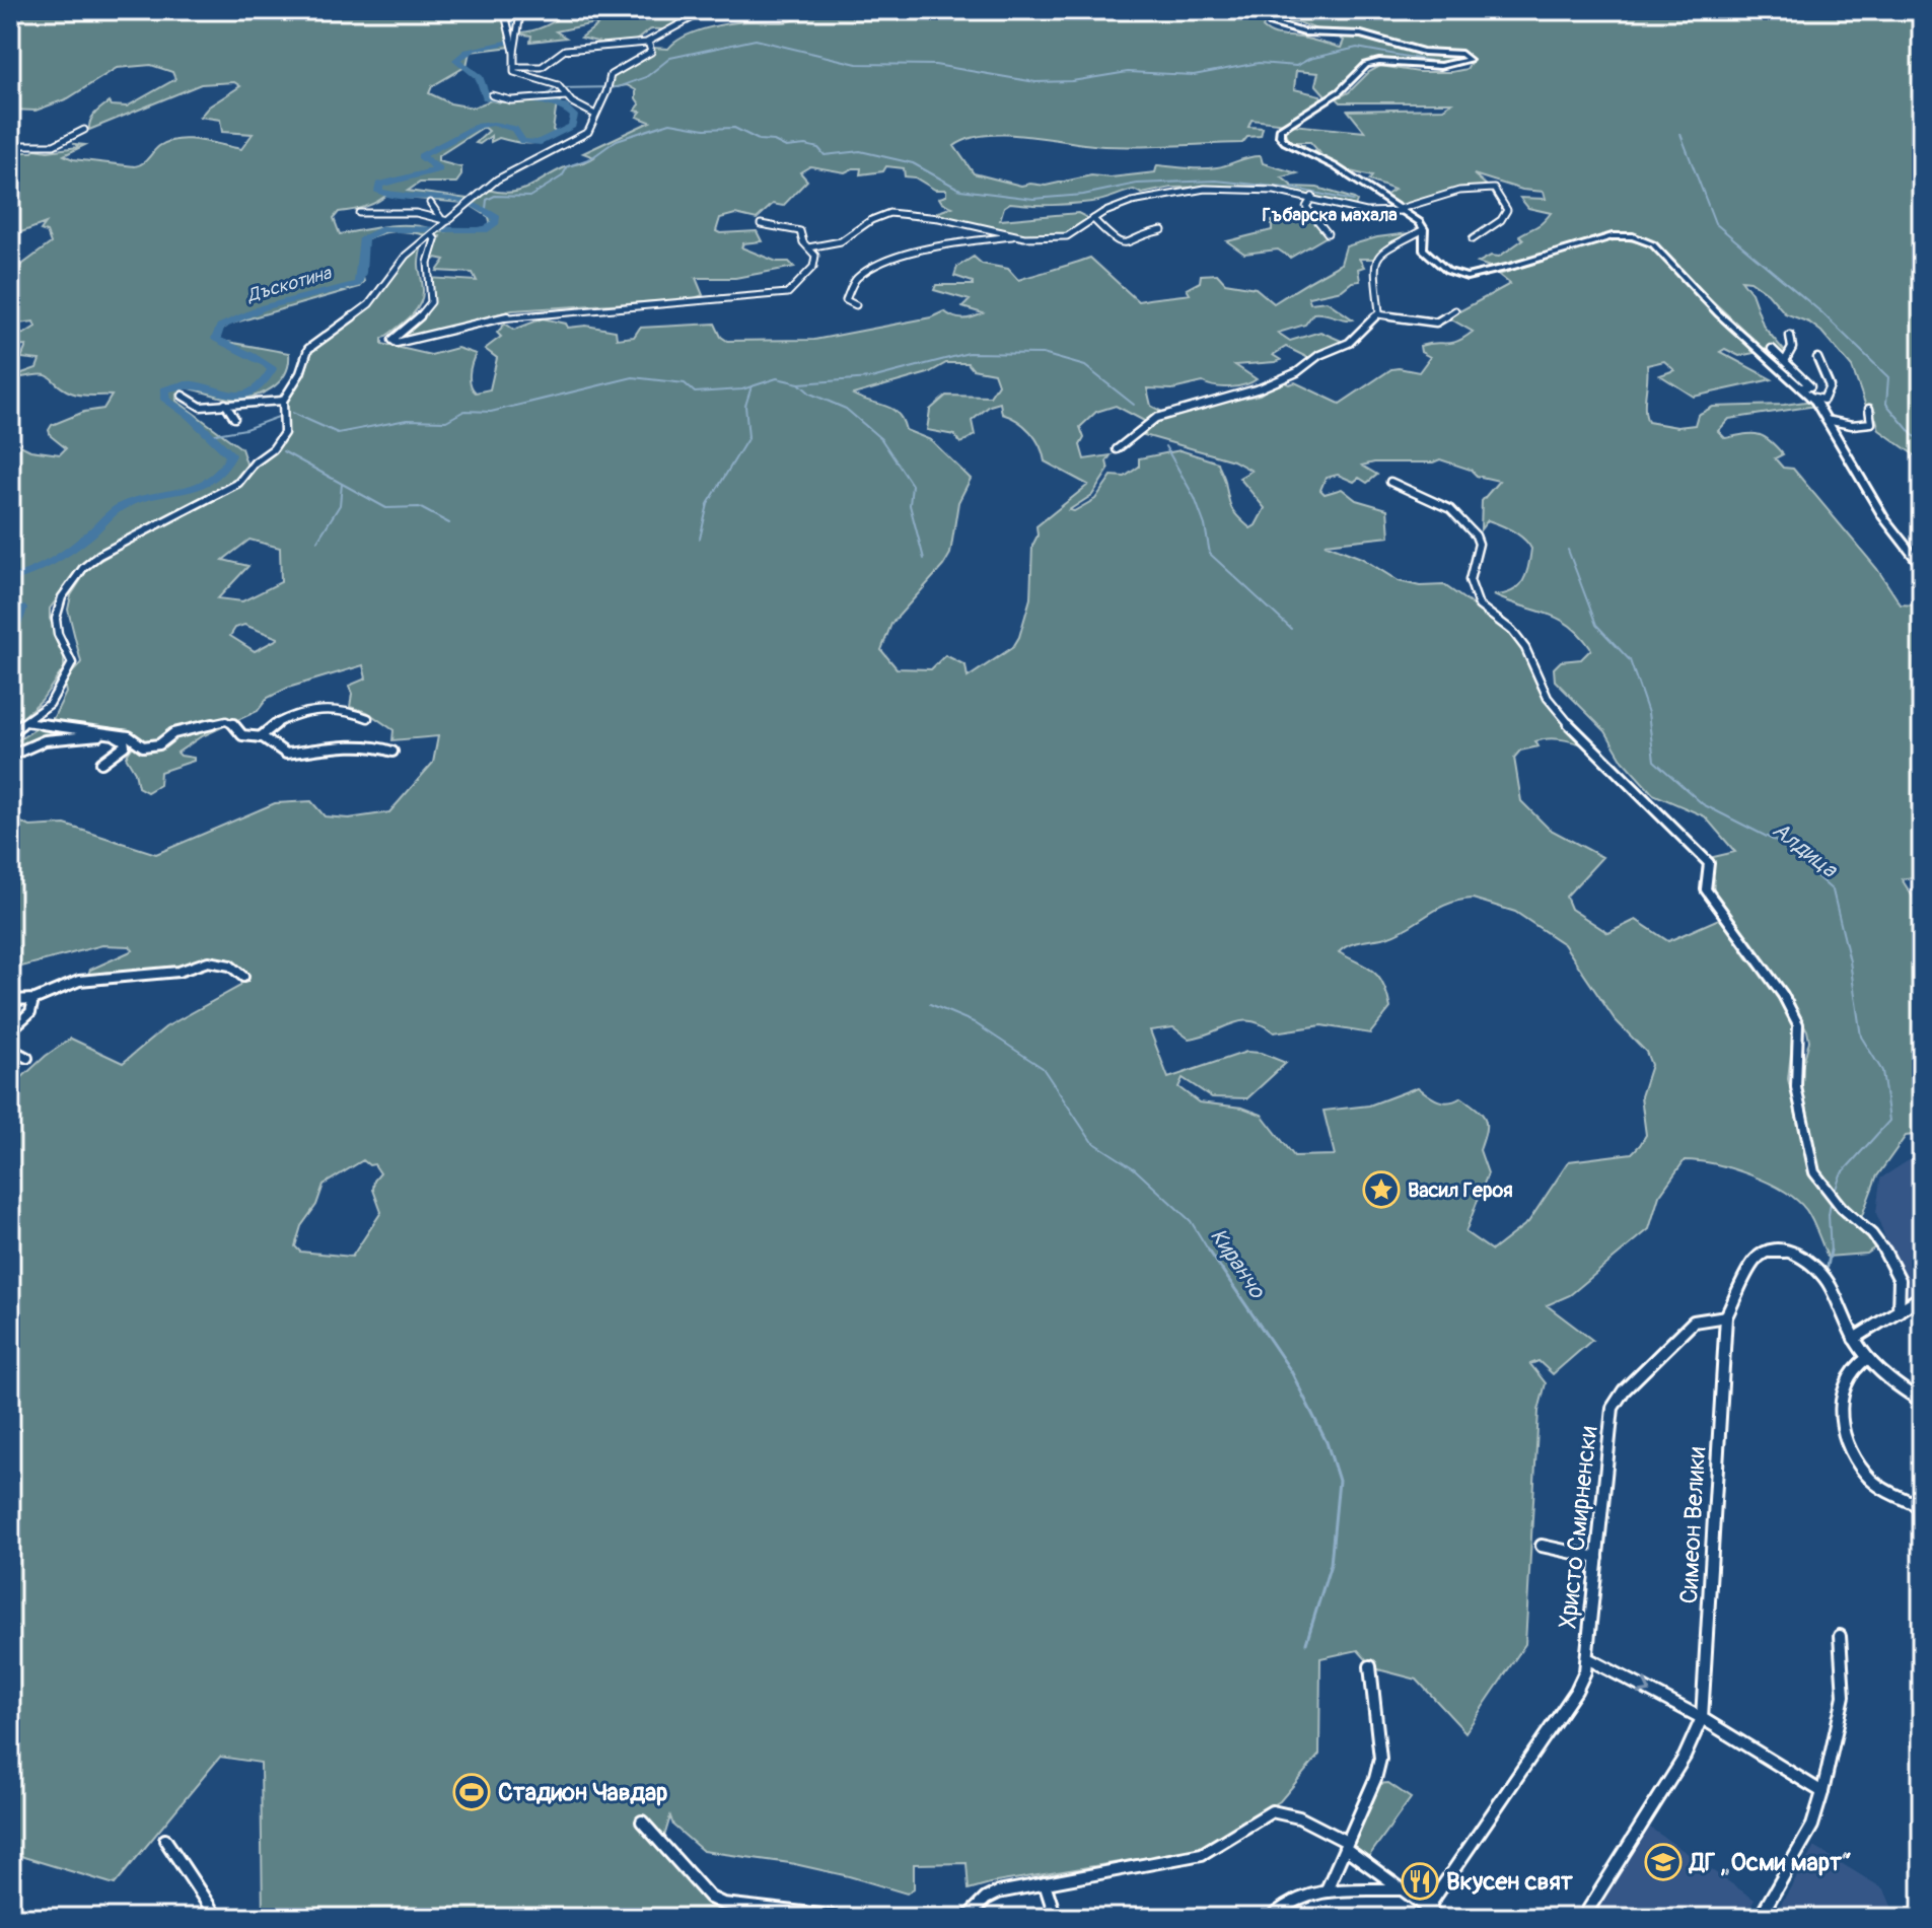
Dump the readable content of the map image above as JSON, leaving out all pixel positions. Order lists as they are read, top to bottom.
{
  "streets": {
    "street": ["Симеон Велики", "Христо Смирненски"]
  },
  "crossings": [
    ["Симеон Велики", "Христо Смирненски"]
  ],
  "districts": ["Гъбарска махала"],
  "water": ["Дъскотина", "Алдица", "Киранчо"],
  "places": {
    "place": ["Васил Героя"],
    "sports": ["Стадион Чавдар"],
    "school or university": ["ДГ „Осми март“"],
    "restaurant": ["Вкусен свят"]
  }
}
